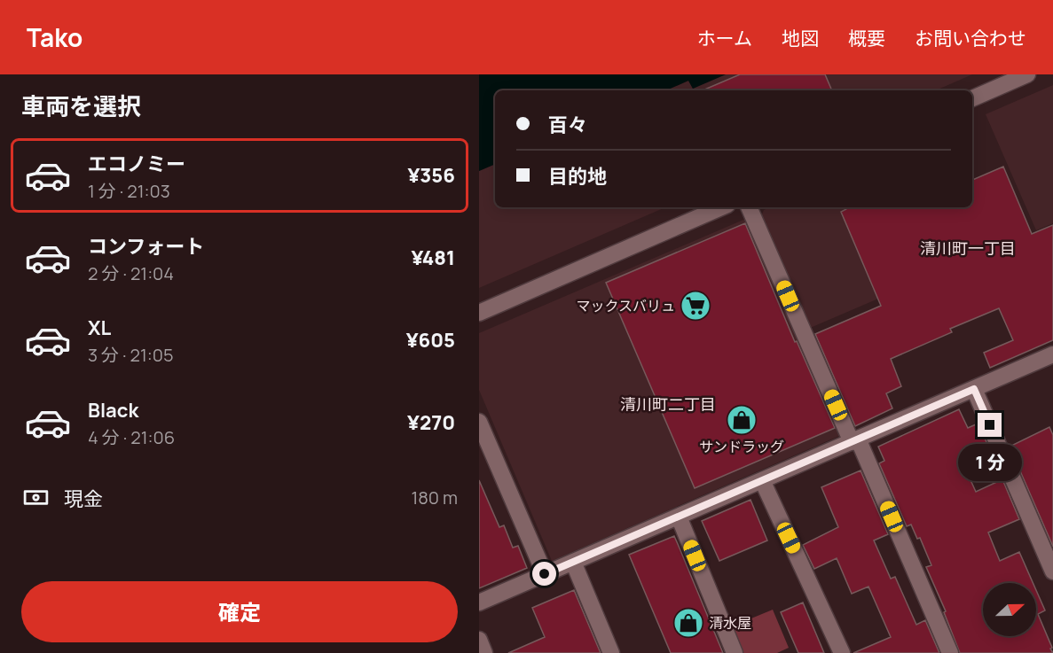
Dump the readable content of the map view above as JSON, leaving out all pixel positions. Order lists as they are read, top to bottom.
{
  "districts": ["清川町一丁目", "清川町二丁目"],
  "places": {
    "supermarket": ["マックスバリュ"],
    "shop": ["サンドラッグ", "清水屋"]
  },
  "north": "right",
  "page": {
    "header": "Tako",
    "nav": [
      "ホーム",
      "地図",
      "概要",
      "お問い合わせ"
    ],
    "heading": "車両を選択",
    "banner": ["百々", "目的地"],
    "list": [
      {
        "name": "エコノミー",
        "note": "1 分 · 21:03",
        "value": "¥356"
      },
      {
        "name": "コンフォート",
        "note": "2 分 · 21:04",
        "value": "¥481"
      },
      {
        "name": "XL",
        "note": "3 分 · 21:05",
        "value": "¥605"
      },
      {
        "name": "Black",
        "note": "4 分 · 21:06",
        "value": "¥270"
      }
    ],
    "bubble": "1 分",
    "pay": ["現金", "180 m"],
    "buttons": "確定"
  }
}
